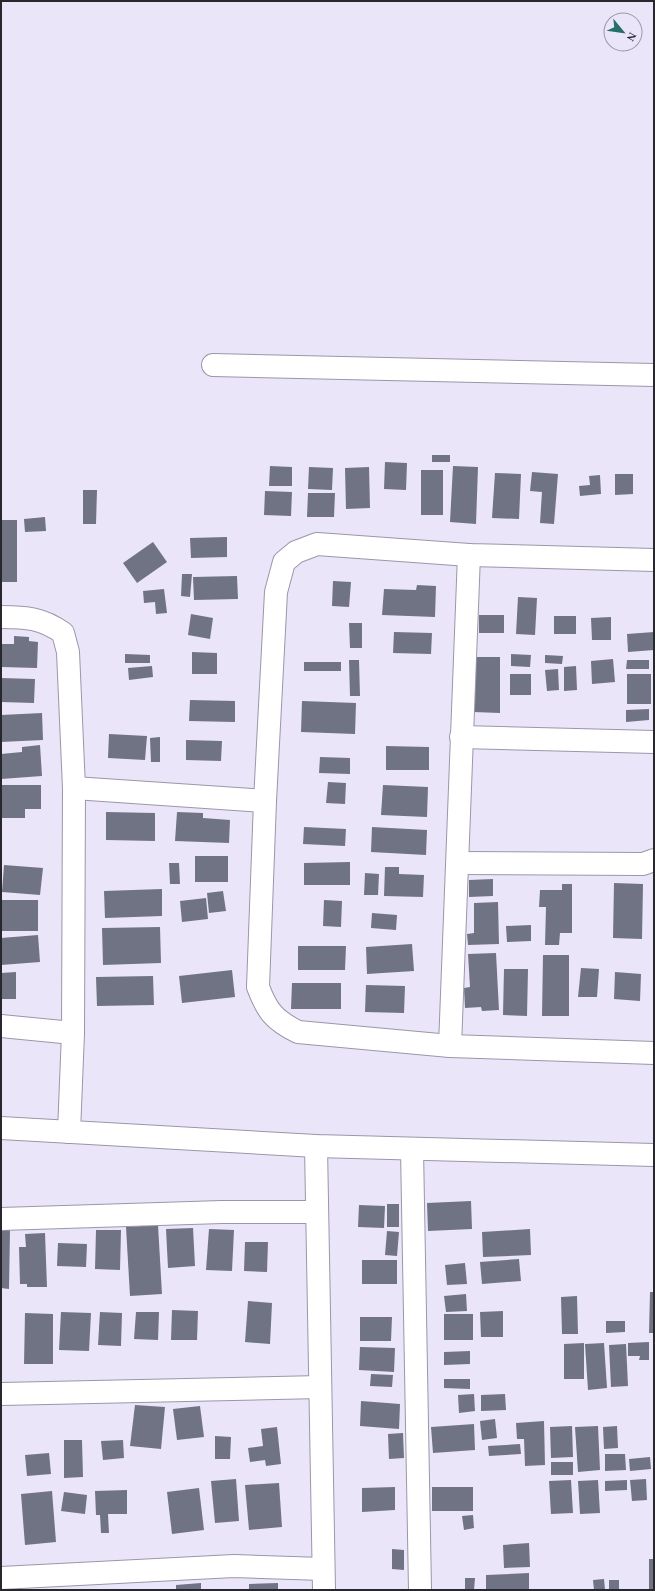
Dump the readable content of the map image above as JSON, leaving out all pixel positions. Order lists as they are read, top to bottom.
{
  "north": "bottom right"
}
